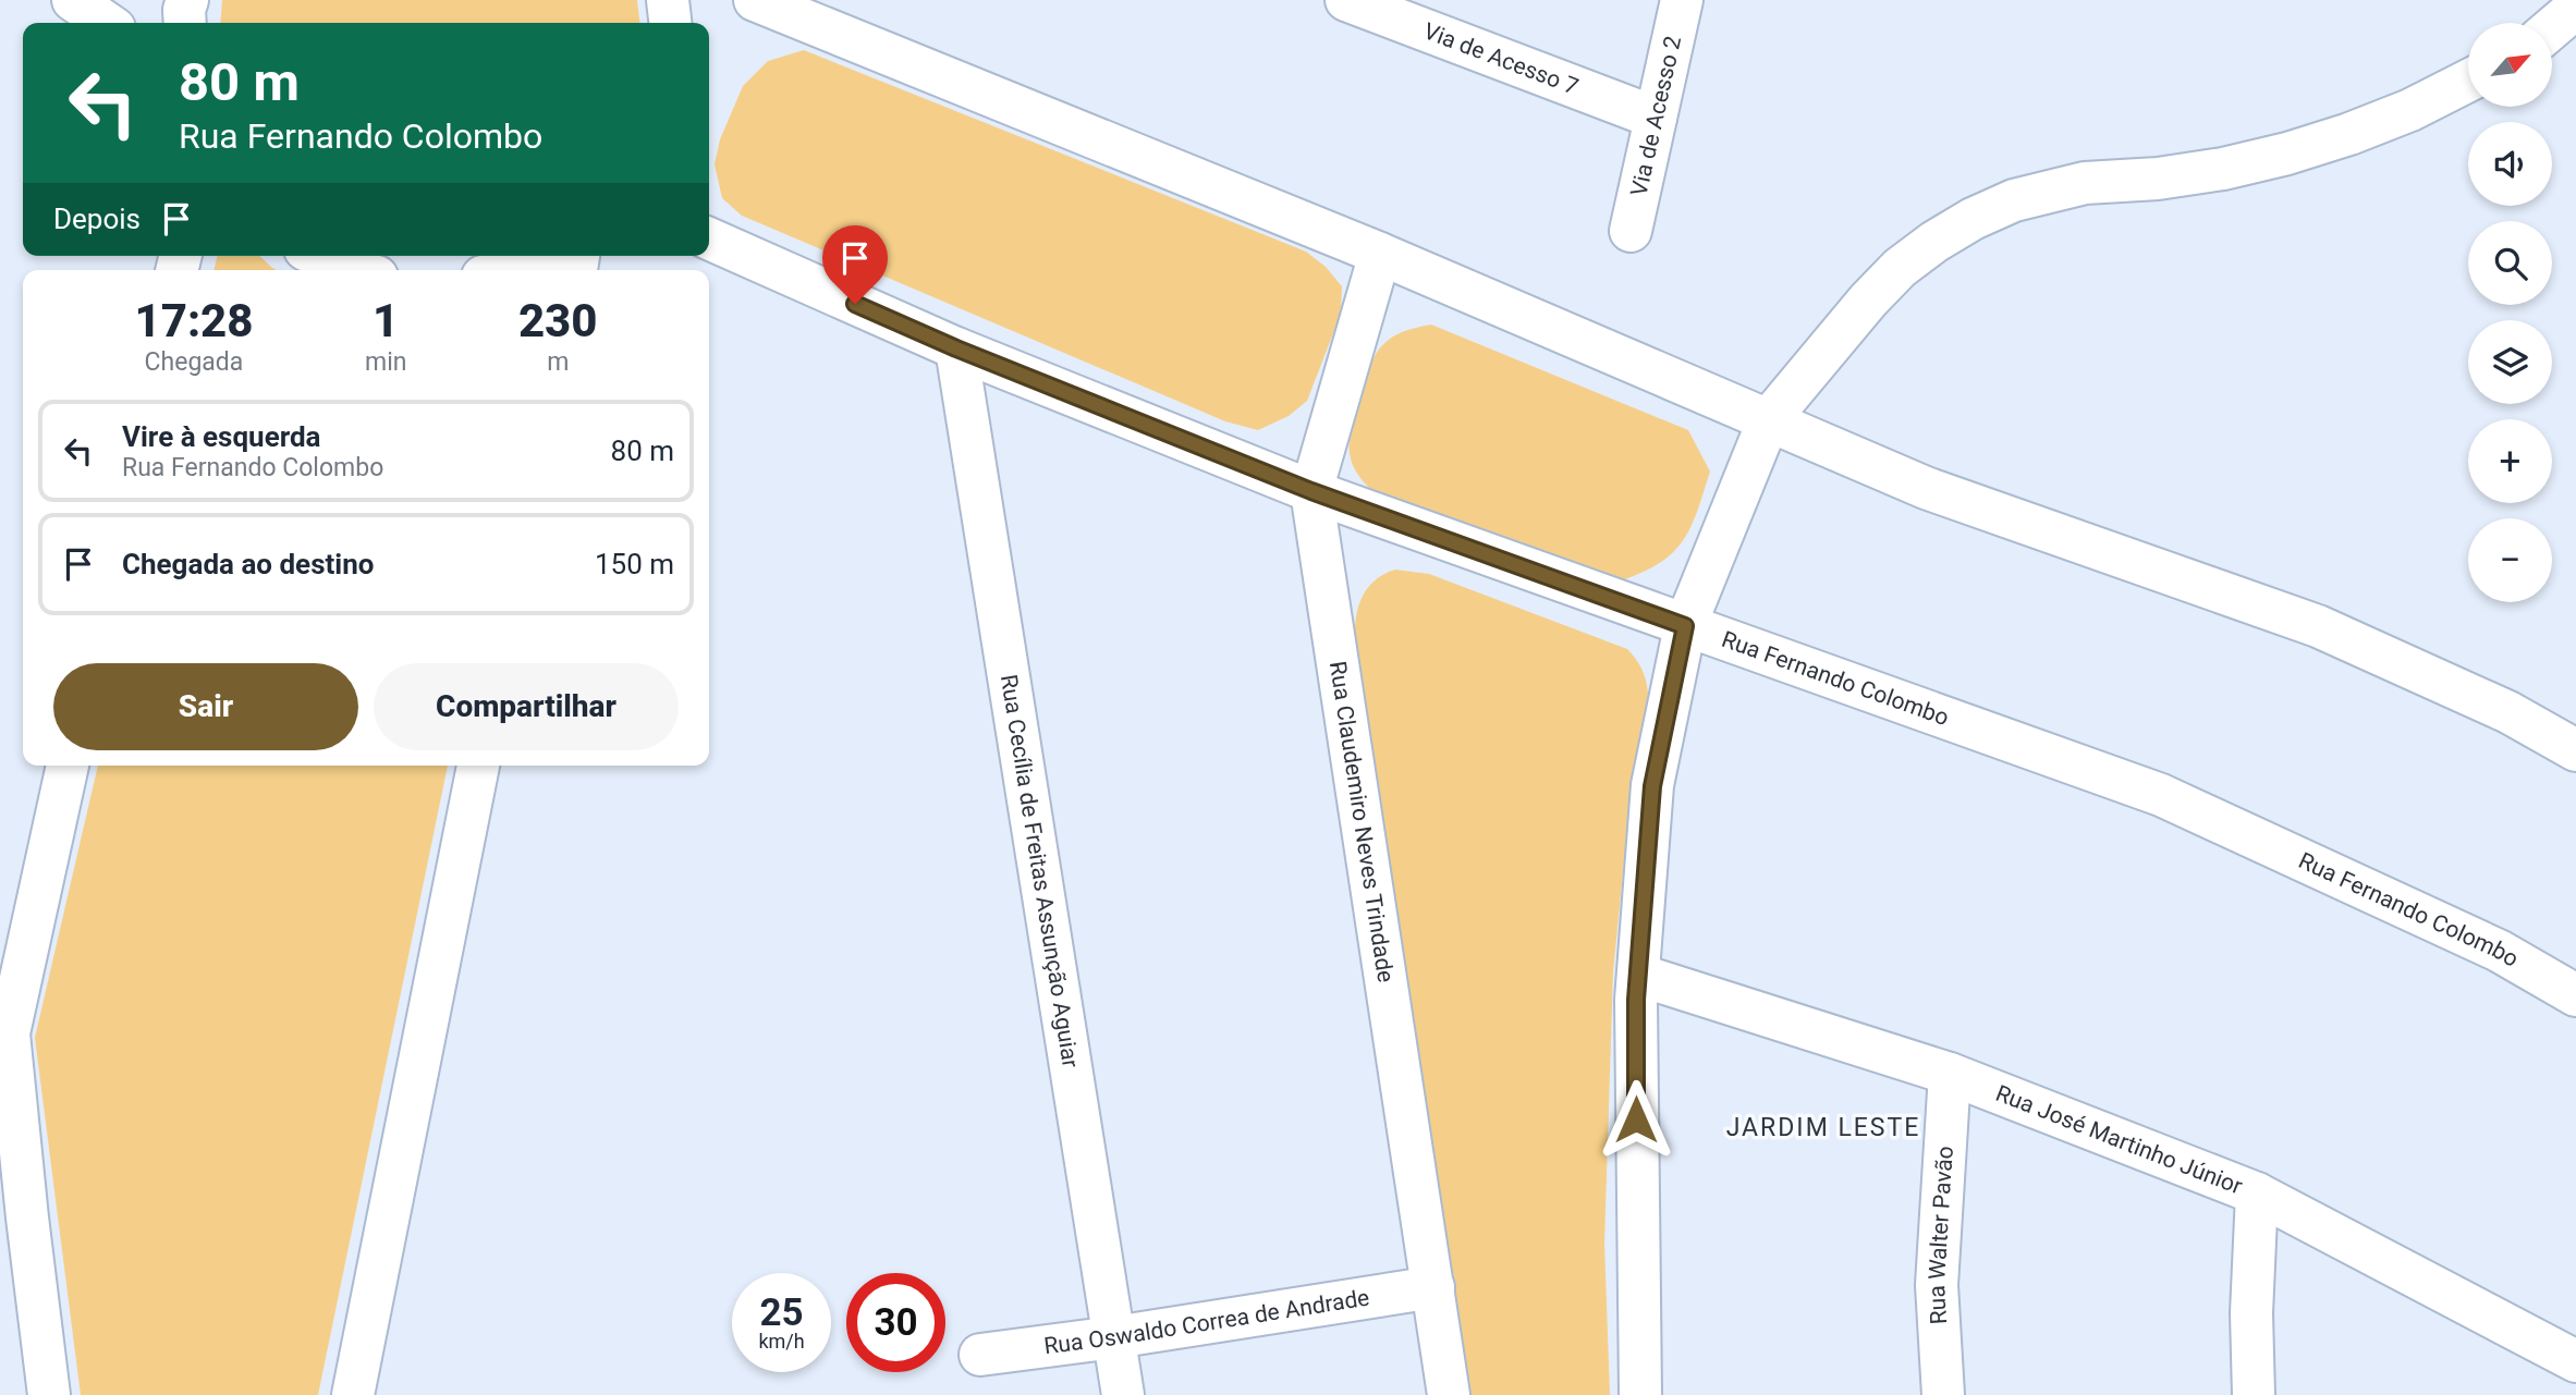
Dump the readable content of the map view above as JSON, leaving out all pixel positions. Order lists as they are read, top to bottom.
{
  "streets": {
    "street": [
      "Via de Acesso 7",
      "Via de Acesso 2",
      "Rua Fernando Colombo",
      "Rua Claudemiro Neves Trindade",
      "Rua Cecília de Freitas Assunção Aguiar",
      "Rua José Martinho Júnior",
      "Rua Walter Pavão",
      "Rua Oswaldo Correa de Andrade"
    ]
  },
  "crossings": [
    ["Via de Acesso 7", "Via de Acesso 2"],
    ["Rua Fernando Colombo", "Rua Claudemiro Neves Trindade"],
    ["Rua Fernando Colombo", "Rua Cecília de Freitas Assunção Aguiar"],
    ["Rua Claudemiro Neves Trindade", "Rua Oswaldo Correa de Andrade"],
    ["Rua Cecília de Freitas Assunção Aguiar", "Rua Oswaldo Correa de Andrade"],
    ["Rua José Martinho Júnior", "Rua Walter Pavão"]
  ],
  "districts": ["JARDIM LESTE"],
  "north": "top right",
  "page": {
    "map_buttons": ["+", "−"],
    "turn": ["80 m", "Rua Fernando Colombo"],
    "then": "Depois",
    "eta": [
      "17:28",
      "Chegada",
      "1",
      "min",
      "230",
      "m"
    ],
    "list": [
      {
        "name": "Vire à esquerda",
        "note": "Rua Fernando Colombo",
        "value": "80 m"
      },
      {
        "name": "Chegada ao destino",
        "value": "150 m"
      }
    ],
    "buttons": ["Sair", "Compartilhar"],
    "speed": "25 km/h",
    "limit": "30"
  }
}
